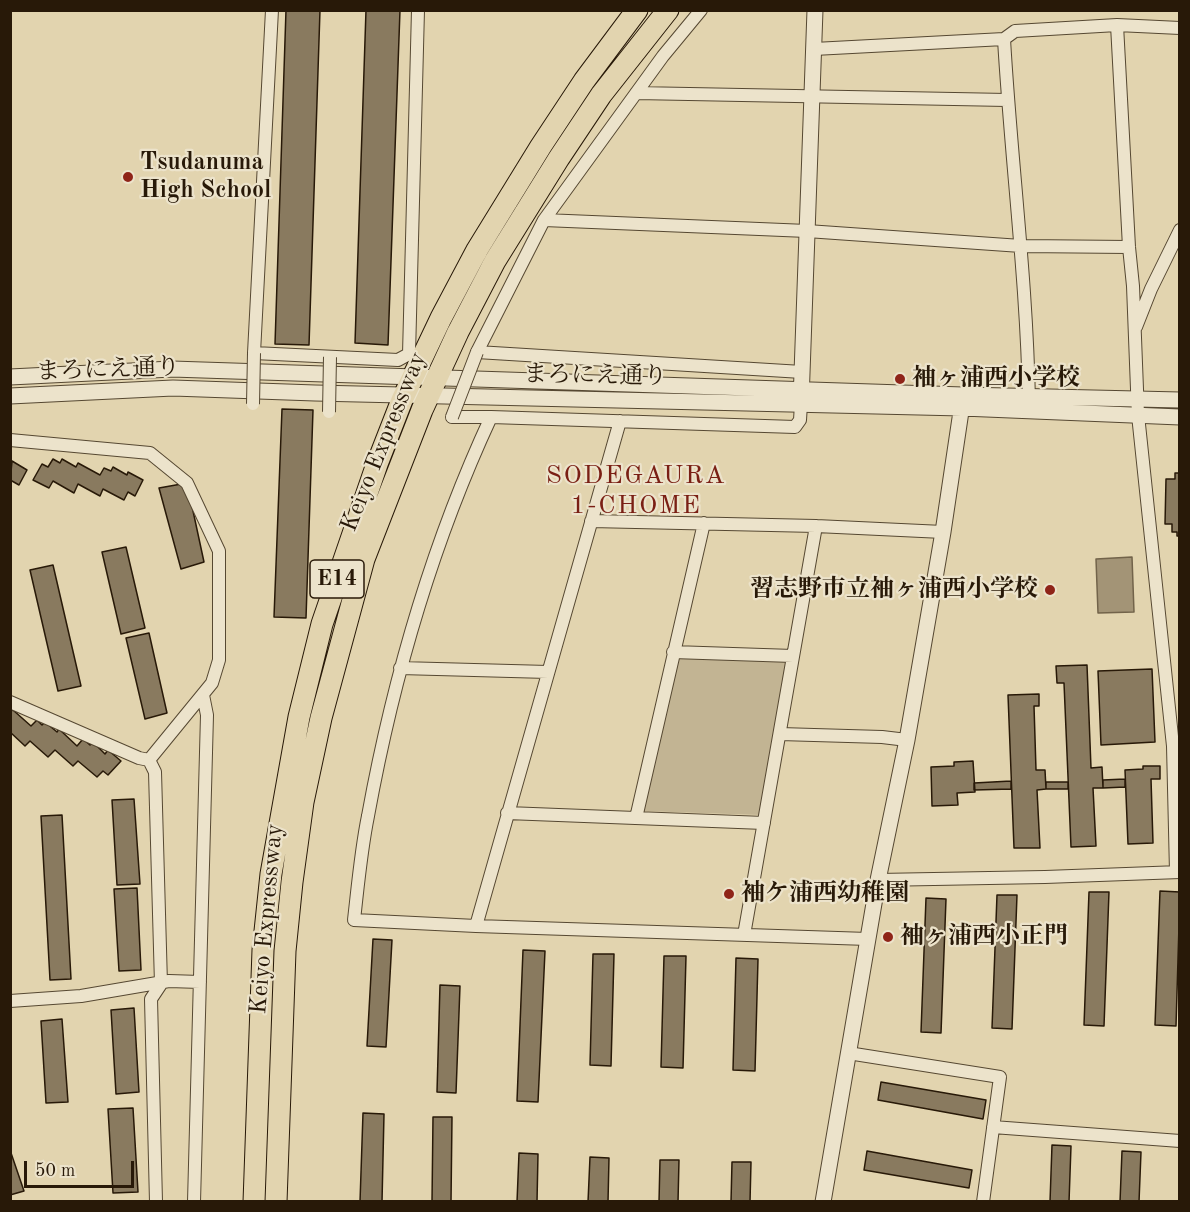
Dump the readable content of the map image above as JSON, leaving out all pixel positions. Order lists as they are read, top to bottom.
{
  "streets": {
    "highway": ["Keiyo Expressway", "E14"],
    "street": ["まろにえ通り"]
  },
  "crossings": [
    ["まろにえ通り", "Keiyo Expressway"]
  ],
  "districts": ["SODEGAURA 1-CHOME"],
  "places": [
    "Tsudanuma High School",
    "袖ヶ浦西小学校",
    "習志野市立袖ヶ浦西小学校",
    "袖ケ浦西幼稚園",
    "袖ヶ浦西小正門"
  ],
  "scale_bar": "50 m"
}
